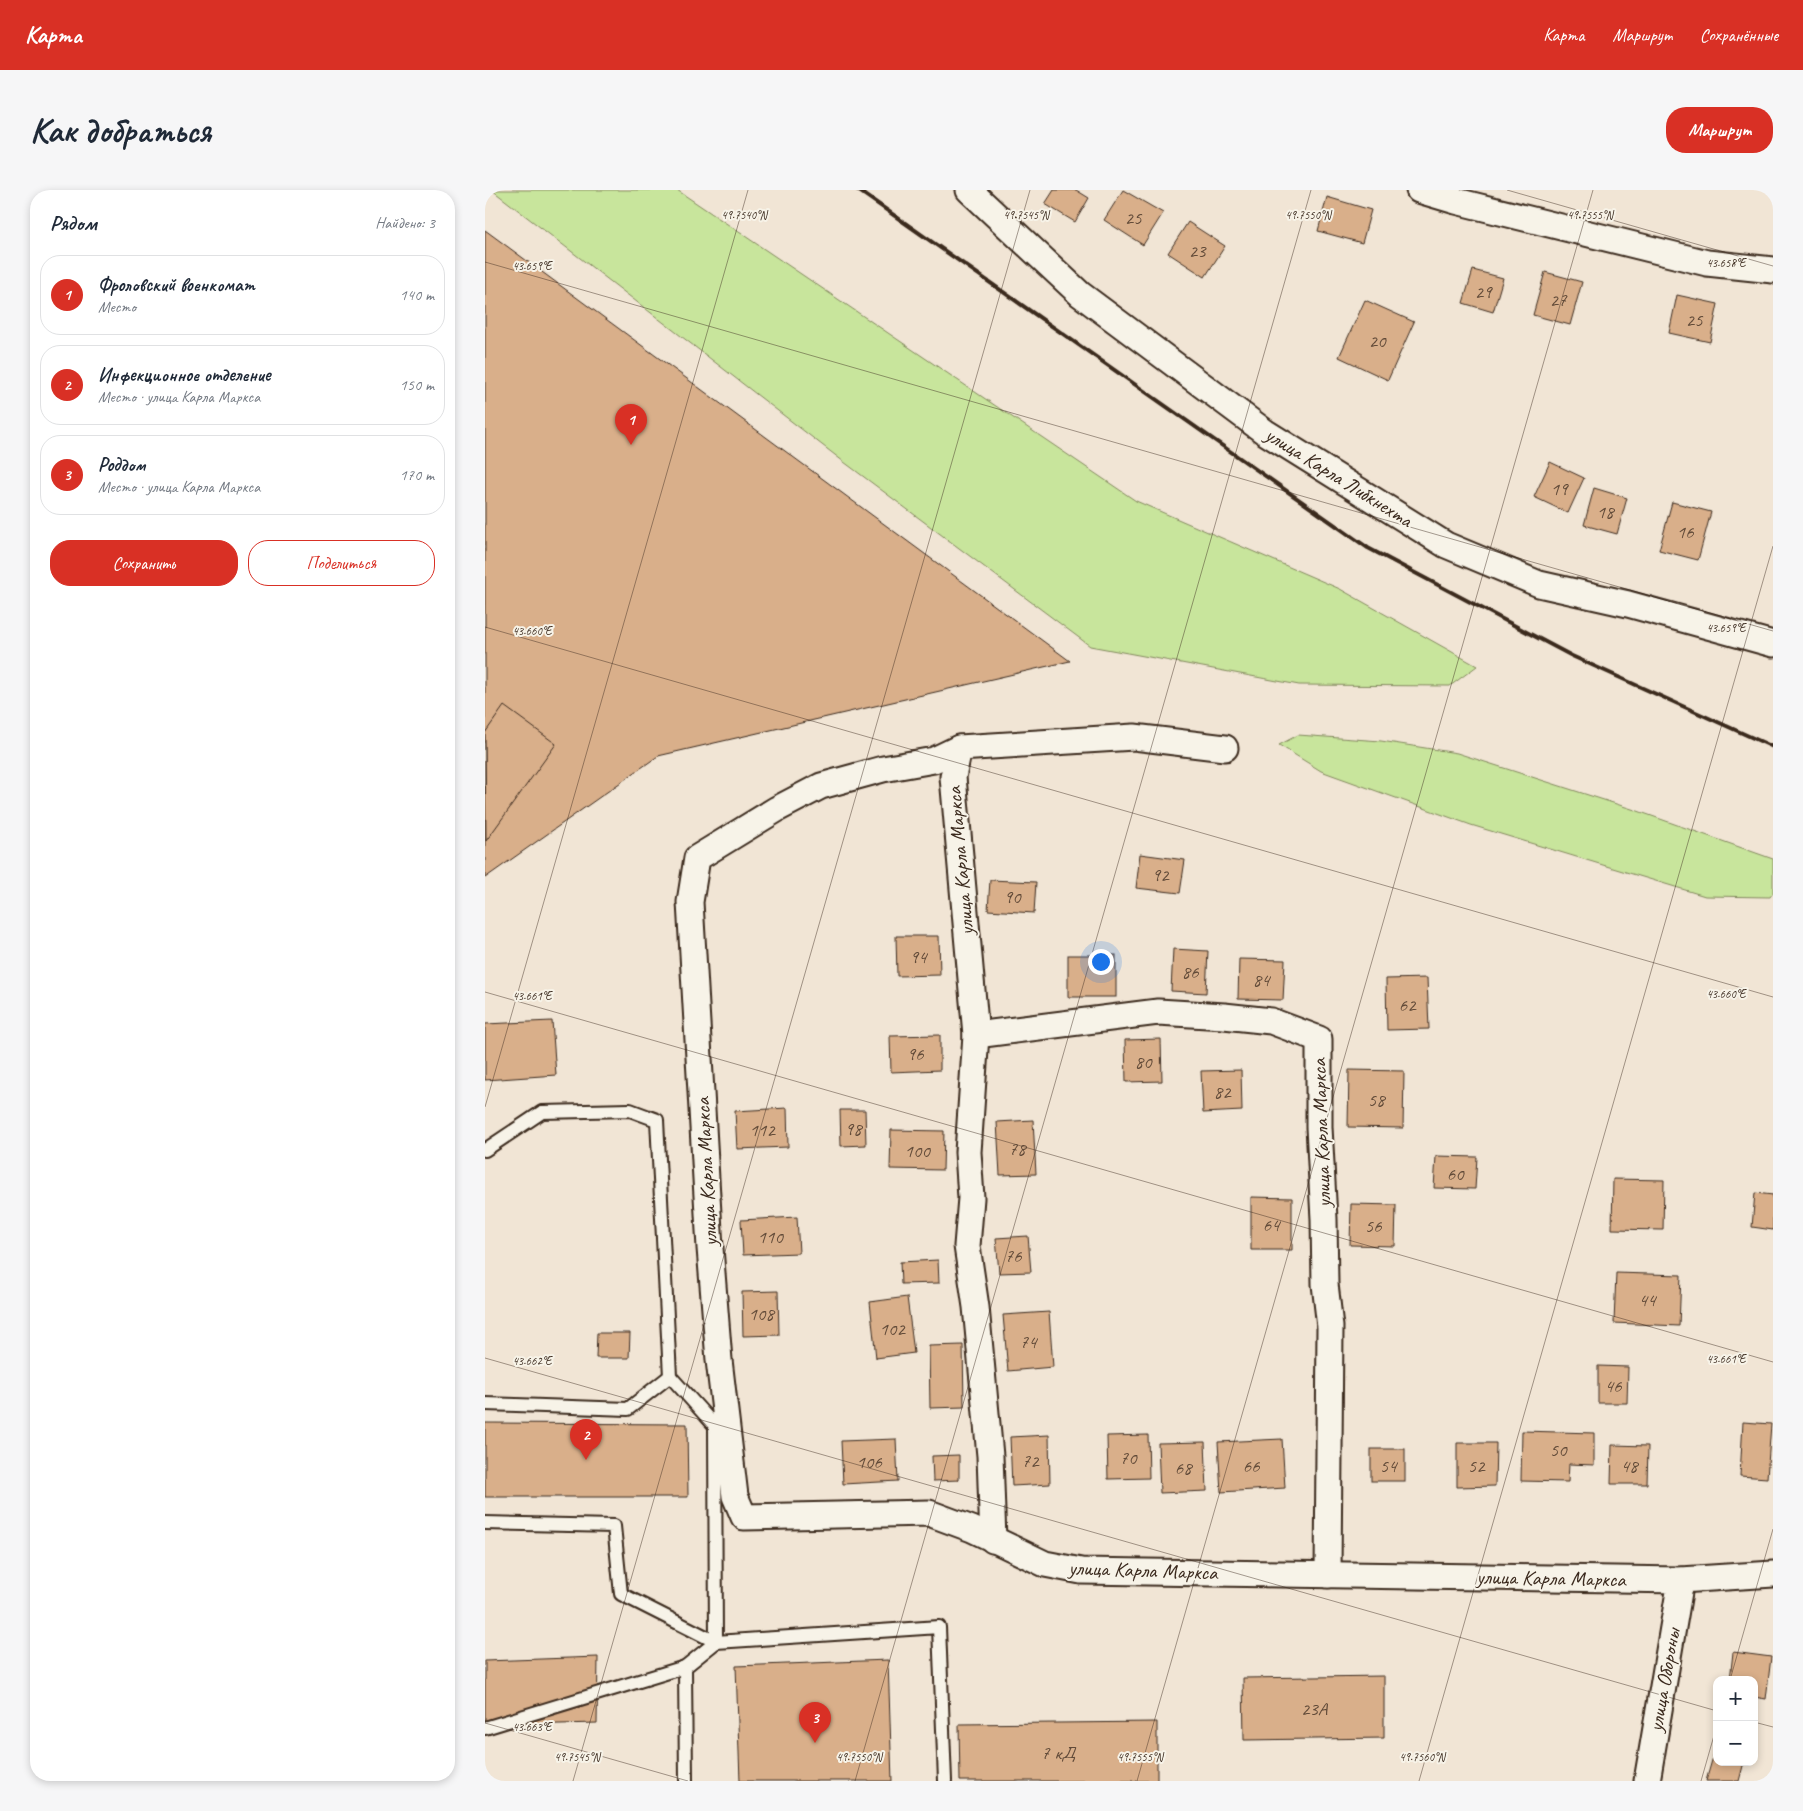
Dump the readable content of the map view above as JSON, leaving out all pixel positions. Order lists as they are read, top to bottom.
{
  "streets": {
    "street": ["улица Карла Либкнехта", "улица Карла Маркса", "улица Обороны"]
  },
  "crossings": [
    ["улица Карла Маркса", "улица Обороны"]
  ],
  "house_numbers": [
    "25",
    "23",
    "29",
    "27",
    "25",
    "20",
    "19",
    "18",
    "16",
    "92",
    "90",
    "94",
    "86",
    "84",
    "62",
    "96",
    "80",
    "82",
    "58",
    "98",
    "112",
    "78",
    "100",
    "60",
    "64",
    "56",
    "110",
    "76",
    "44",
    "108",
    "102",
    "74",
    "46",
    "50",
    "70",
    "72",
    "106",
    "66",
    "54",
    "52",
    "48",
    "68",
    "23А",
    "7 кД"
  ],
  "page": {
    "header": "Карта",
    "nav": ["Карта", "Маршрут", "Сохранённые"],
    "buttons": [
      "Маршрут",
      ["Сохранить", "Поделиться"]
    ],
    "title": "Как добраться",
    "heading": ["Рядом", "Найдено: 3"],
    "list": [
      {
        "mark": "1",
        "name": "Фроловский военкомат",
        "note": "Место",
        "value": "140 m"
      },
      {
        "mark": "2",
        "name": "Инфекционное отделение",
        "note": "Место · улица Карла Маркса",
        "value": "150 m"
      },
      {
        "mark": "3",
        "name": "Роддом",
        "note": "Место · улица Карла Маркса",
        "value": "170 m"
      }
    ],
    "pins": ["1", "2", "3"],
    "map_buttons": ["+", "−"]
  },
  "coordinates": [
    "49.7540°N",
    "49.7545°N",
    "49.7550°N",
    "49.7555°N",
    "43.658°E",
    "43.659°E",
    "43.660°E",
    "43.661°E",
    "43.662°E",
    "43.663°E",
    "49.7560°N"
  ]
}
